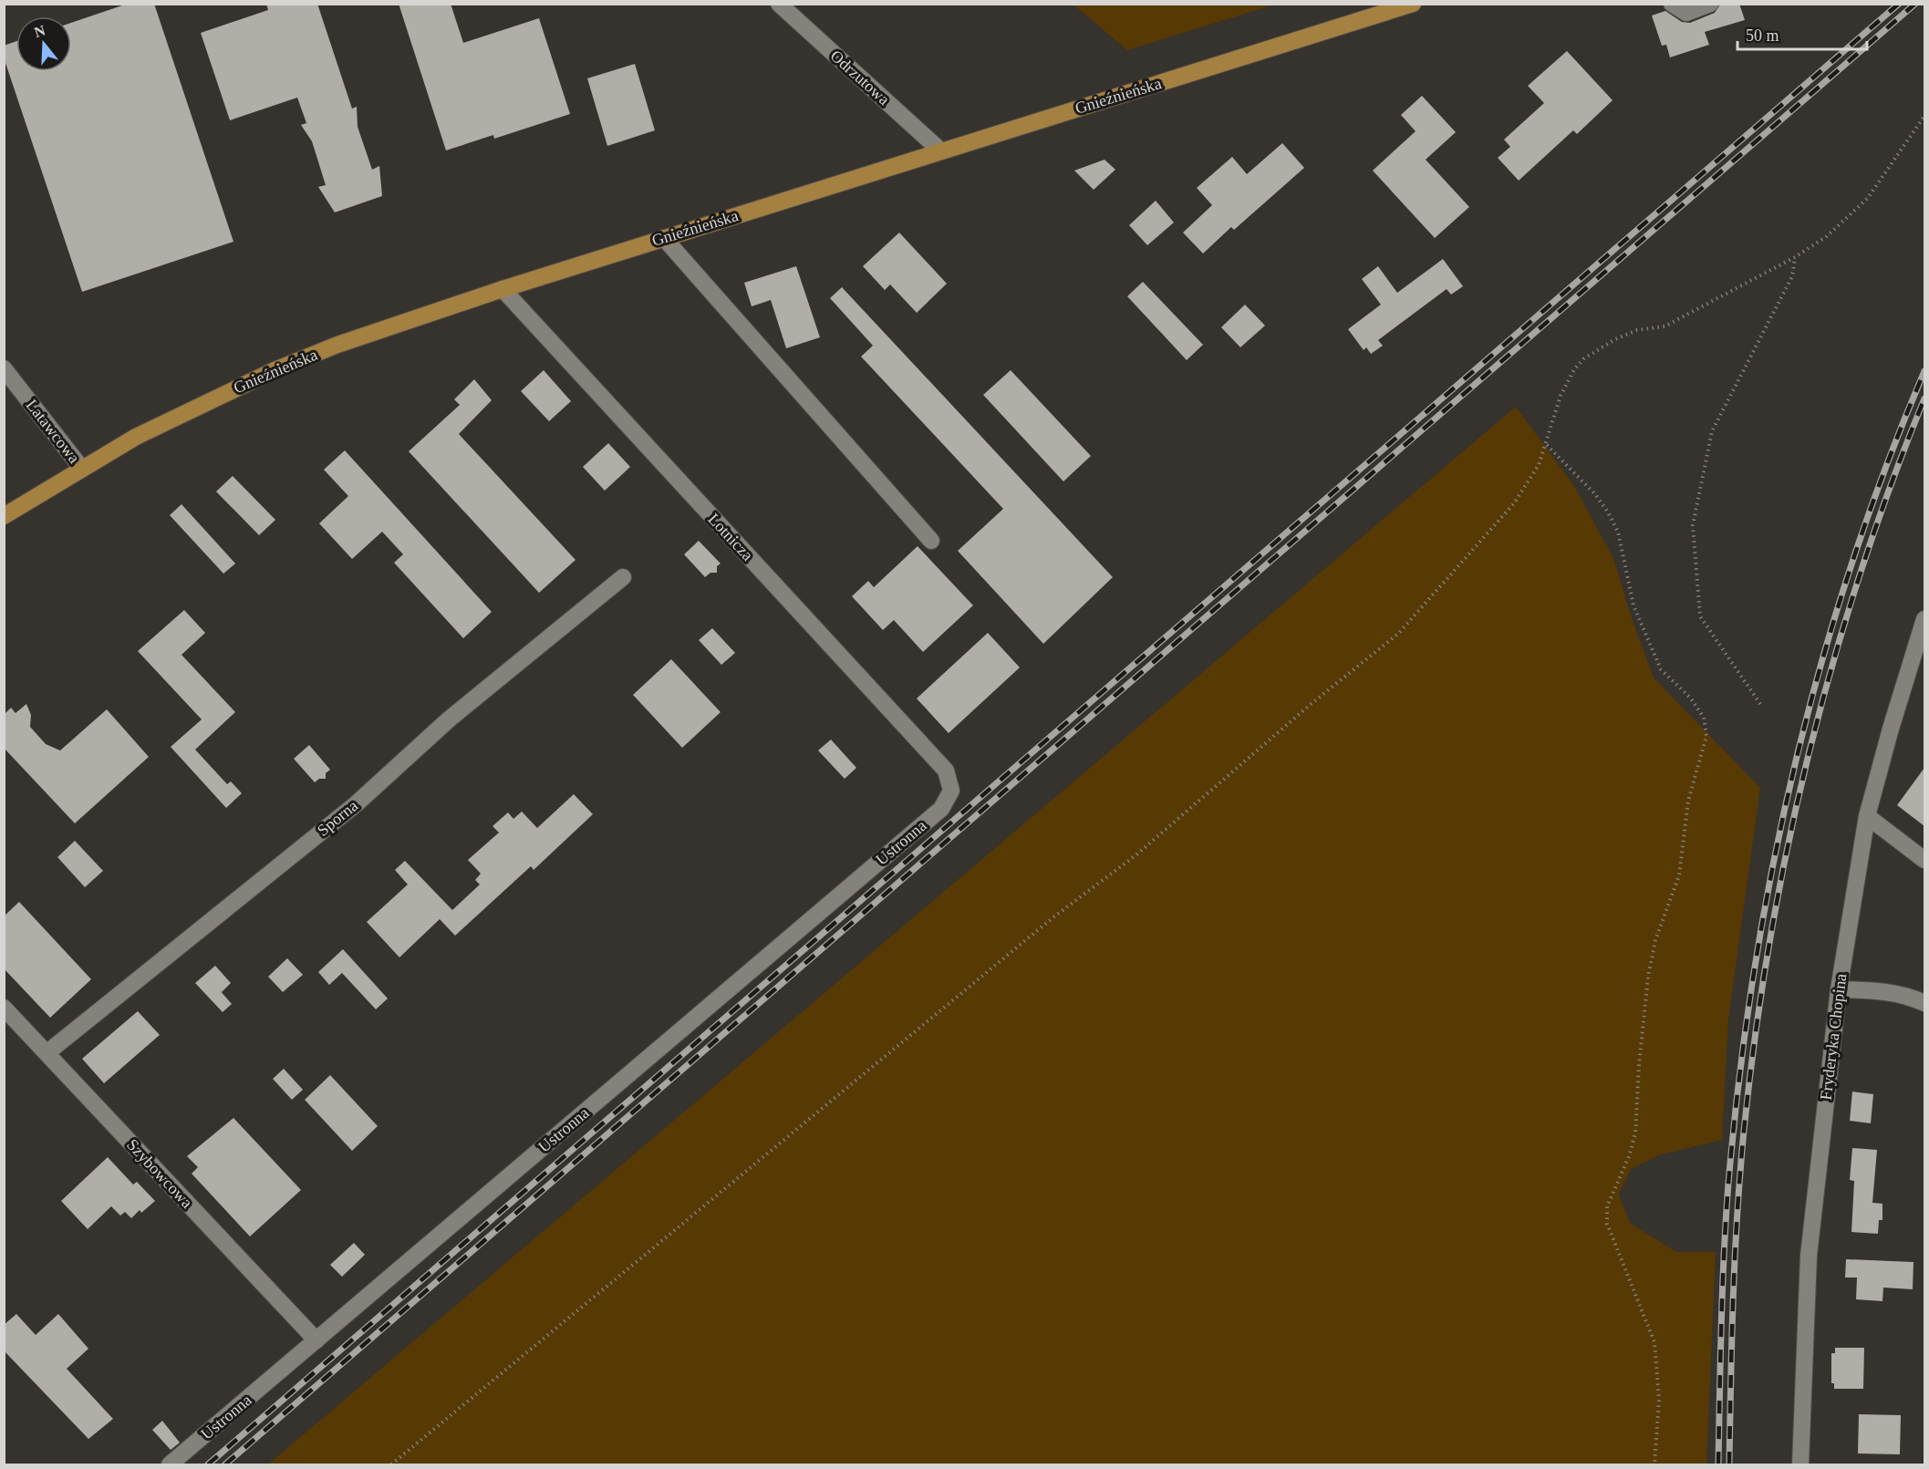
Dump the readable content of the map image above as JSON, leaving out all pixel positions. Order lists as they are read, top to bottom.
{
  "streets": {
    "main road": ["Gnieźnieńska"],
    "street": [
      "Odrzutowa",
      "Latawcowa",
      "Lotnicza",
      "Sporna",
      "Ustronna",
      "Fryderyka Chopina",
      "Szybowcowa"
    ]
  },
  "crossings": [
    ["Odrzutowa", "Gnieźnieńska"],
    ["Gnieźnieńska", "Latawcowa"],
    ["Gnieźnieńska", "Lotnicza"],
    ["Lotnicza", "Ustronna"],
    ["Sporna", "Szybowcowa"],
    ["Ustronna", "Szybowcowa"]
  ],
  "scale_bar": "50 m",
  "north": "top"
}
